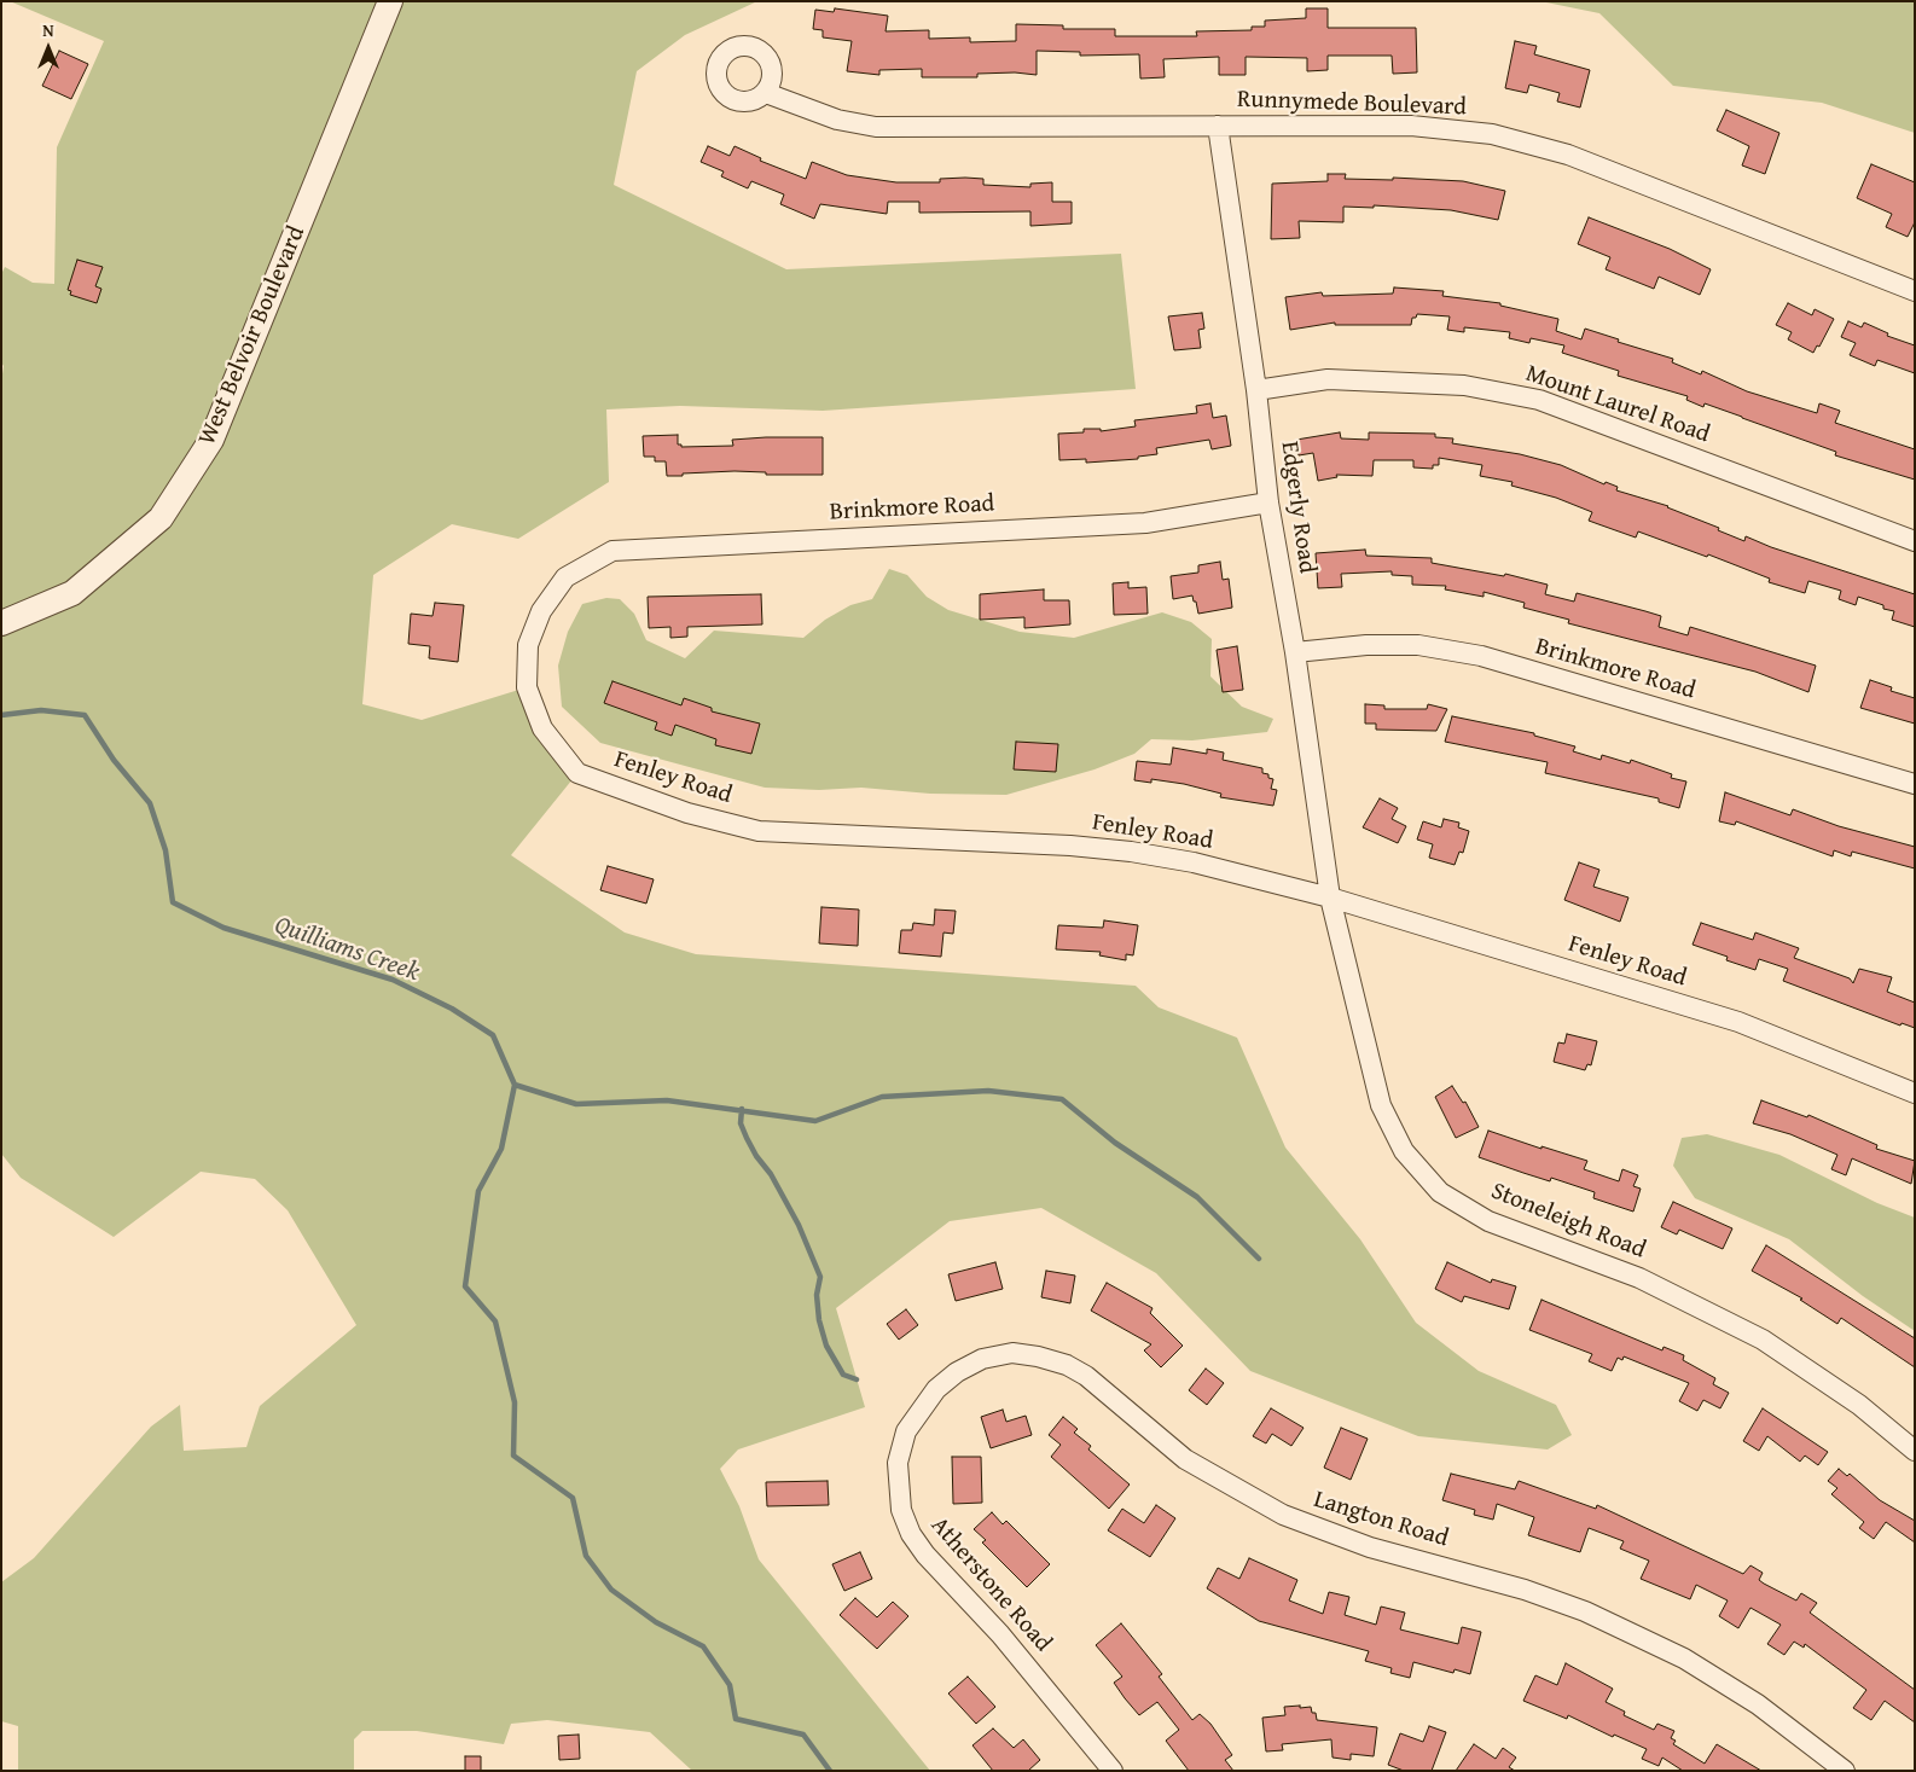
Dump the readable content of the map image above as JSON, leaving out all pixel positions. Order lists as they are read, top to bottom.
{
  "streets": {
    "street": [
      "Runnymede Boulevard",
      "West Belvoir Boulevard",
      "Mount Laurel Road",
      "Edgerly Road",
      "Brinkmore Road",
      "Fenley Road",
      "Stoneleigh Road",
      "Langton Road",
      "Atherstone Road"
    ]
  },
  "crossings": [
    ["Runnymede Boulevard", "Edgerly Road"],
    ["Mount Laurel Road", "Edgerly Road"],
    ["Edgerly Road", "Brinkmore Road"],
    ["Edgerly Road", "Fenley Road"],
    ["Edgerly Road", "Stoneleigh Road"],
    ["Brinkmore Road", "Fenley Road"],
    ["Fenley Road", "Stoneleigh Road"],
    ["Langton Road", "Atherstone Road"]
  ],
  "water": ["Quilliams Creek"],
  "north": "top"
}
